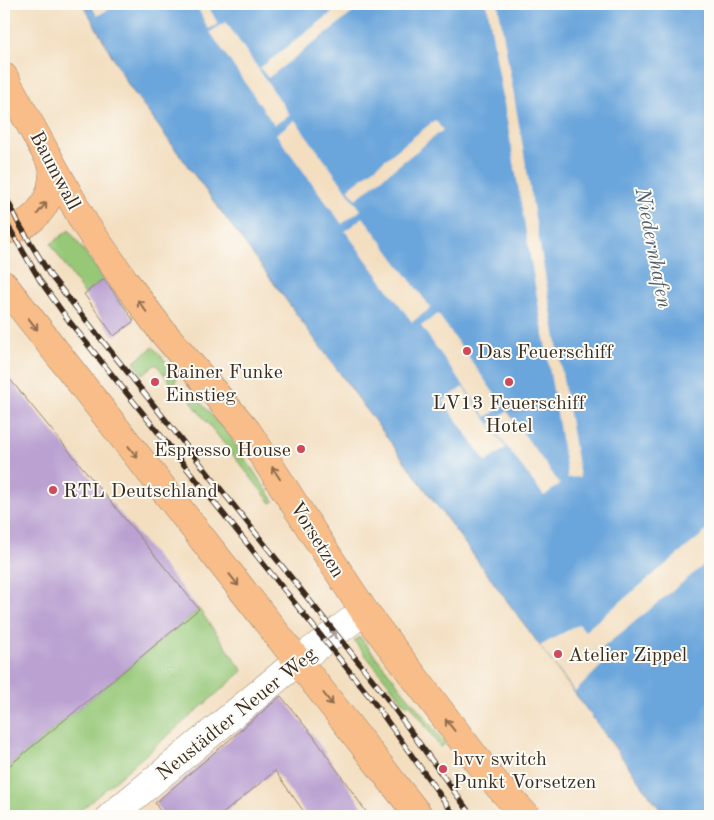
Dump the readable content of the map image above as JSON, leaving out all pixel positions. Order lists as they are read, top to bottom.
{
  "streets": {
    "main road": ["Baumwall", "Vorsetzen"],
    "street": ["Neustädter Neuer Weg"]
  },
  "crossings": [
    ["Baumwall", "Vorsetzen"],
    ["Vorsetzen", "Neustädter Neuer Weg"]
  ],
  "water": ["Niedernhafen"],
  "places": [
    "Das Feuerschiff",
    "Rainer Funke Einstieg",
    "LV13 Feuerschiff Hotel",
    "Espresso House",
    "RTL Deutschland",
    "Atelier Zippel",
    "hvv switch Punkt Vorsetzen"
  ]
}
